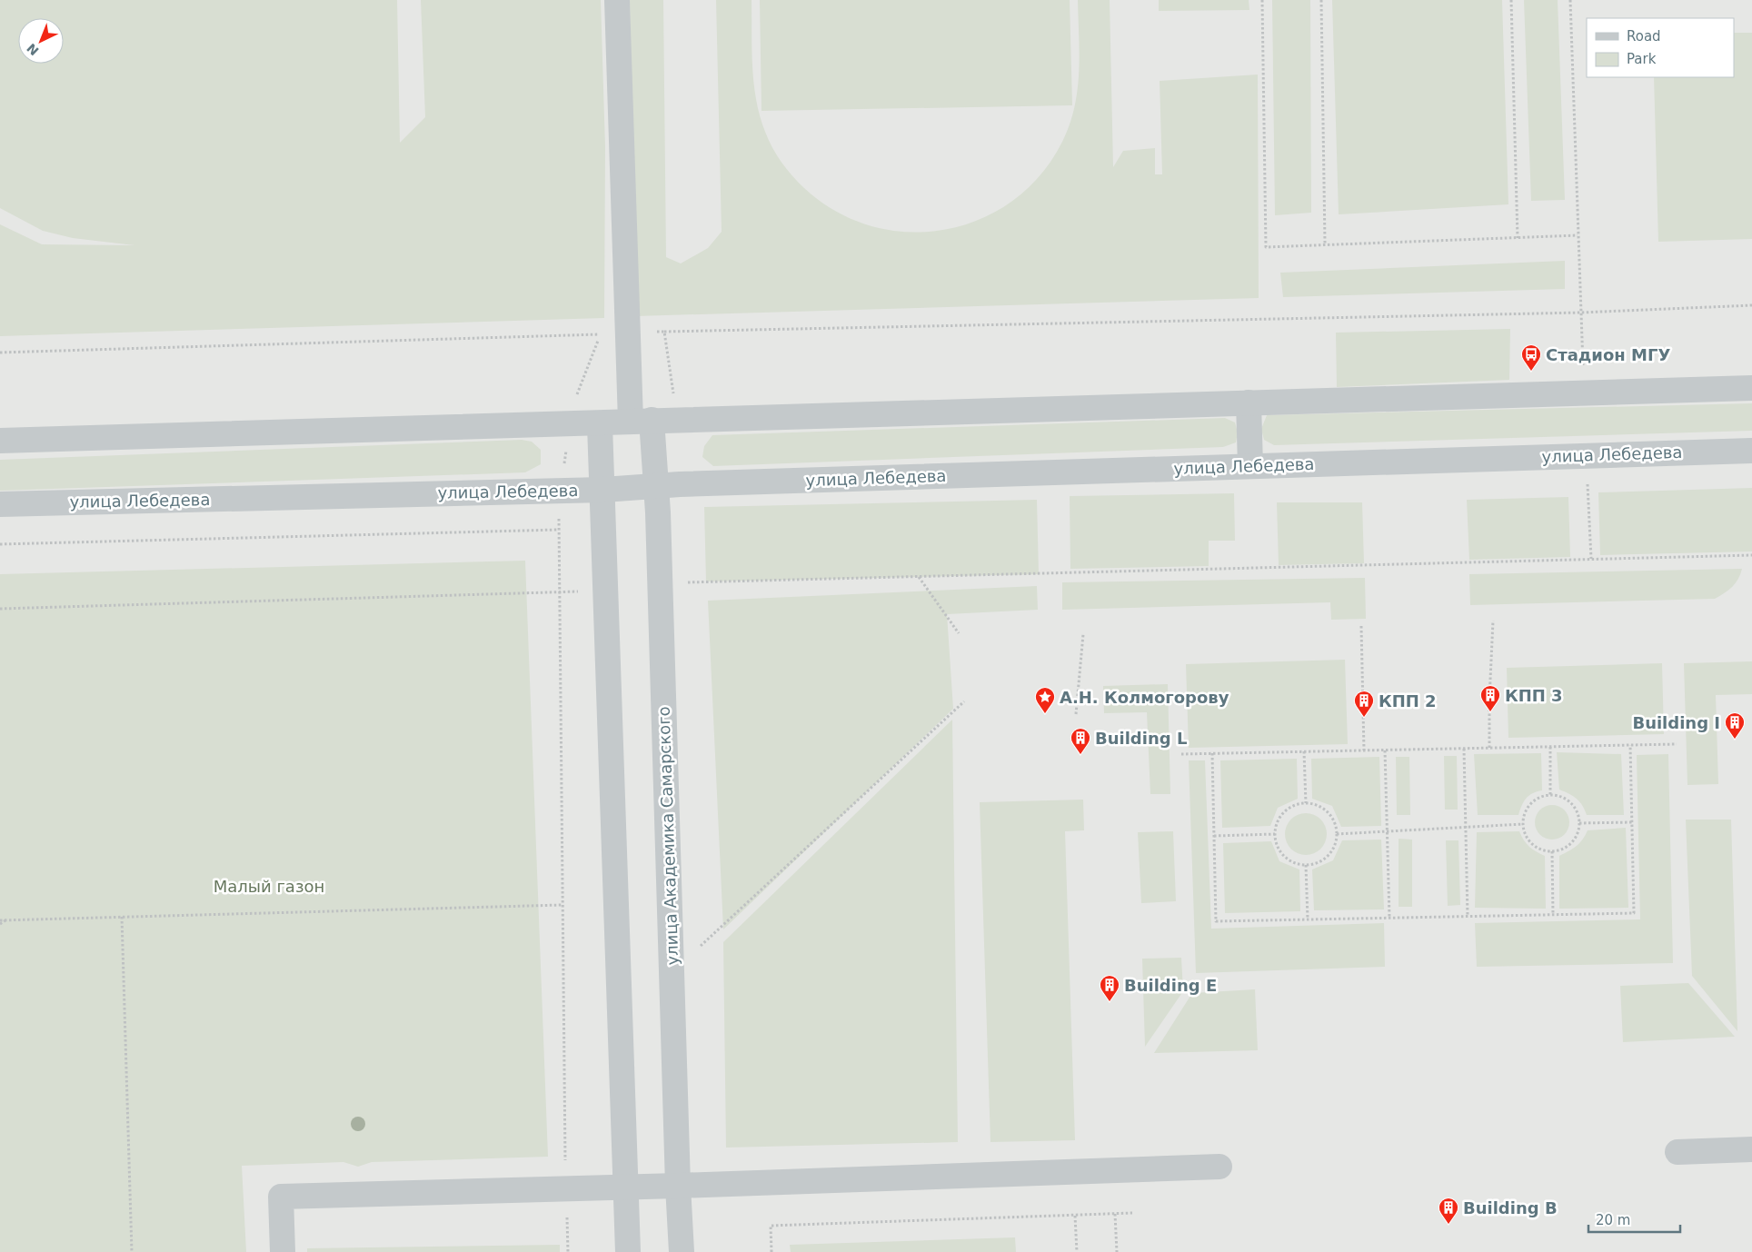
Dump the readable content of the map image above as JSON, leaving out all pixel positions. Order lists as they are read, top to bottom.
{
  "streets": {
    "street": ["улица Лебедева", "улица Академика Самарского"]
  },
  "crossings": [
    ["улица Лебедева", "улица Академика Самарского"]
  ],
  "parks": ["Малый газон"],
  "places": {
    "bus stop": ["Стадион МГУ"],
    "building": [
      "КПП 3",
      "КПП 2",
      "Building I",
      "Building L",
      "Building E",
      "Building B"
    ],
    "place": ["А.Н. Колмогорову"]
  },
  "legend": ["Road", "Park"],
  "scale_bar": "20 m",
  "north": "bottom left"
}
